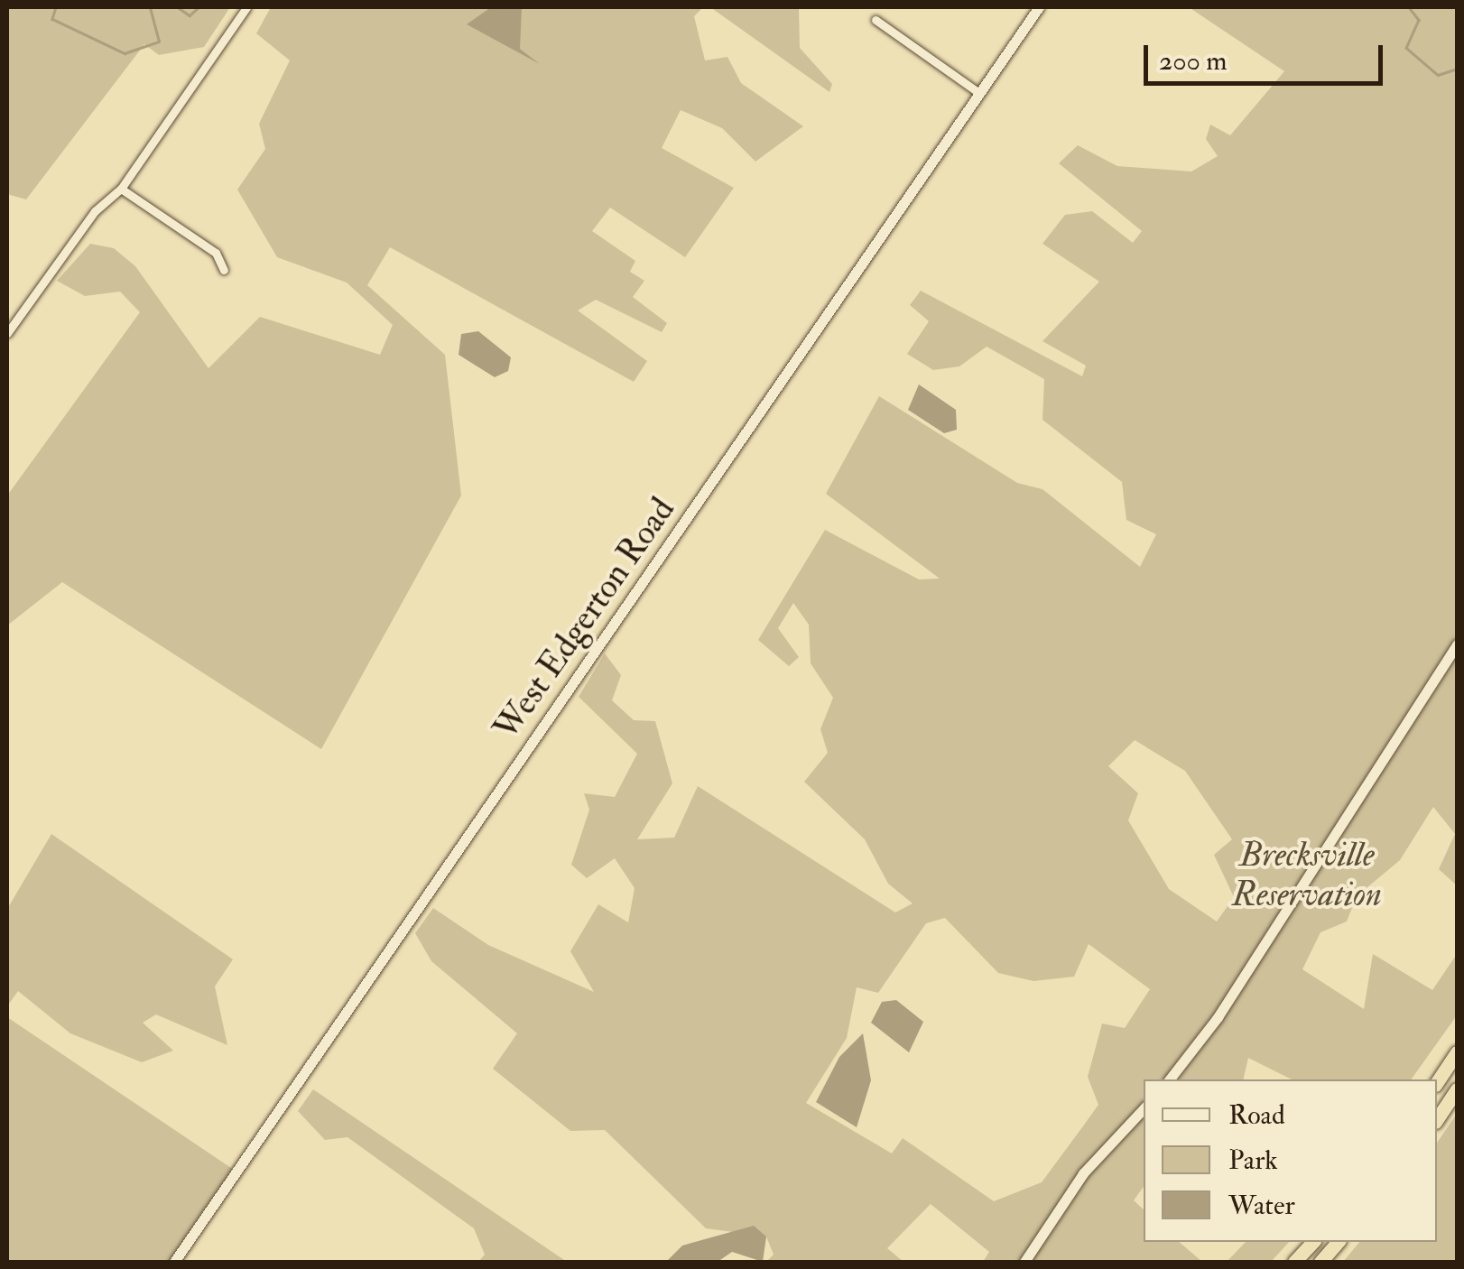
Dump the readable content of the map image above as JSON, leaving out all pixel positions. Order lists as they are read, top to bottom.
{
  "streets": {
    "street": ["West Edgerton Road"]
  },
  "parks": ["Brecksville Reservation"],
  "legend": ["Road", "Park", "Water"],
  "scale_bar": "200 m"
}
